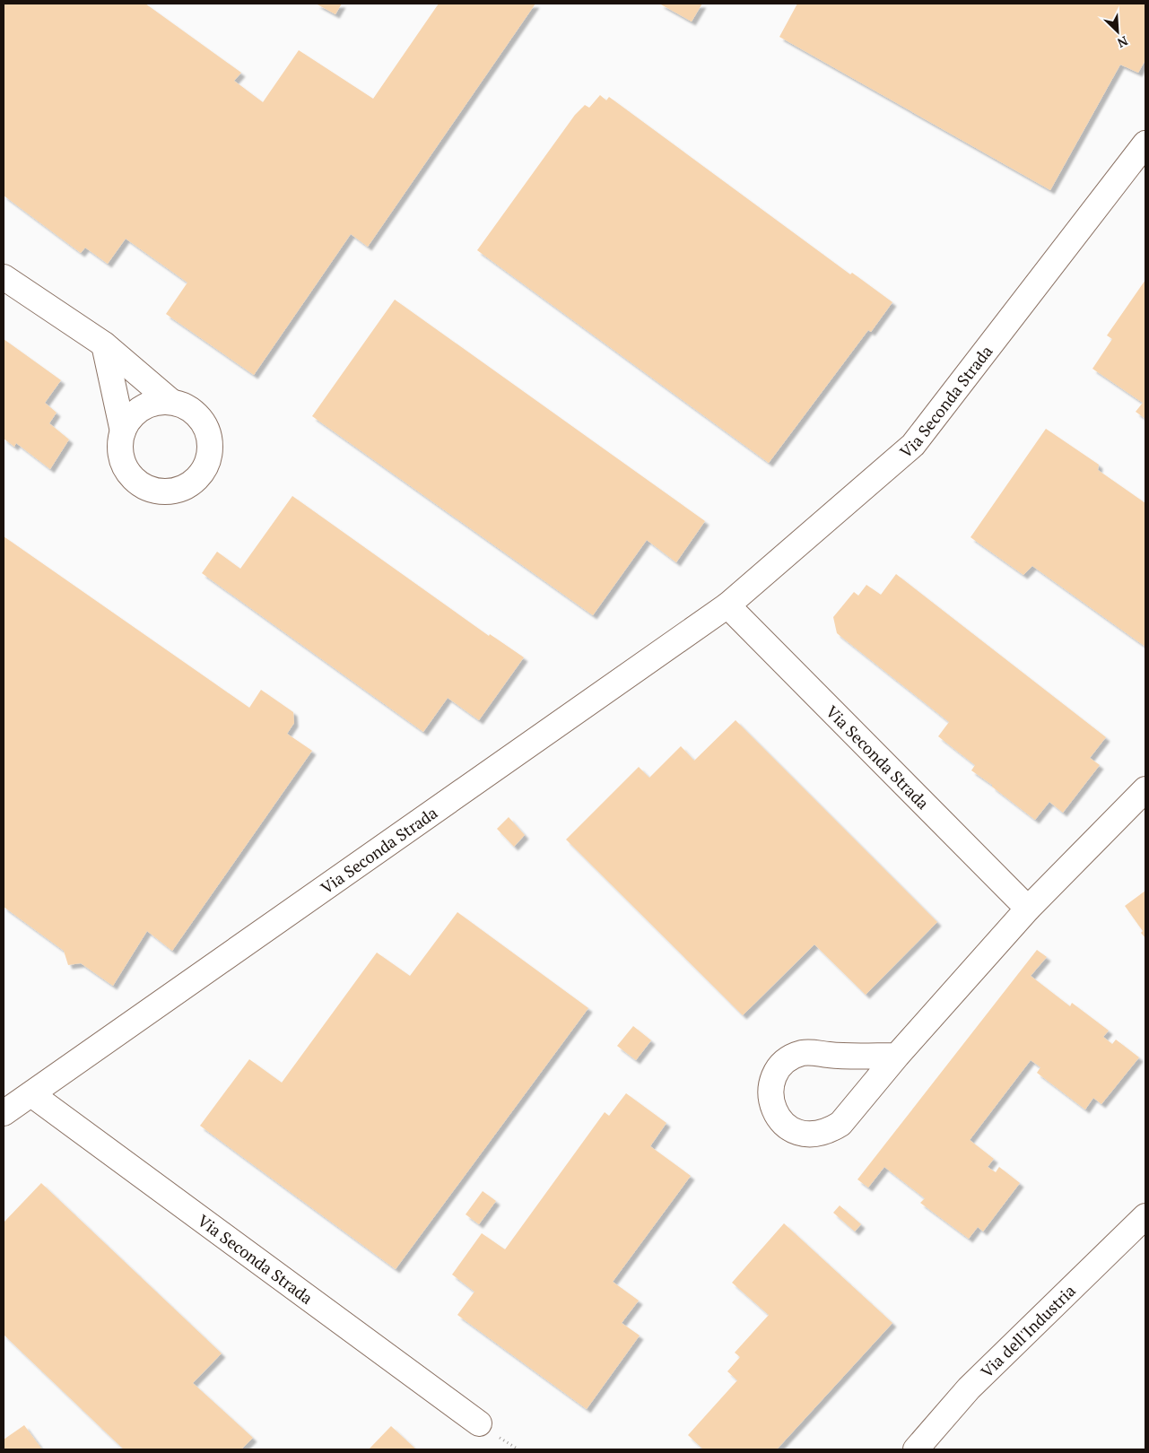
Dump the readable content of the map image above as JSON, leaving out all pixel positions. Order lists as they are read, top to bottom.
{
  "streets": {
    "street": ["Via Seconda Strada", "Via dell'Industria"]
  },
  "north": "bottom right"
}
